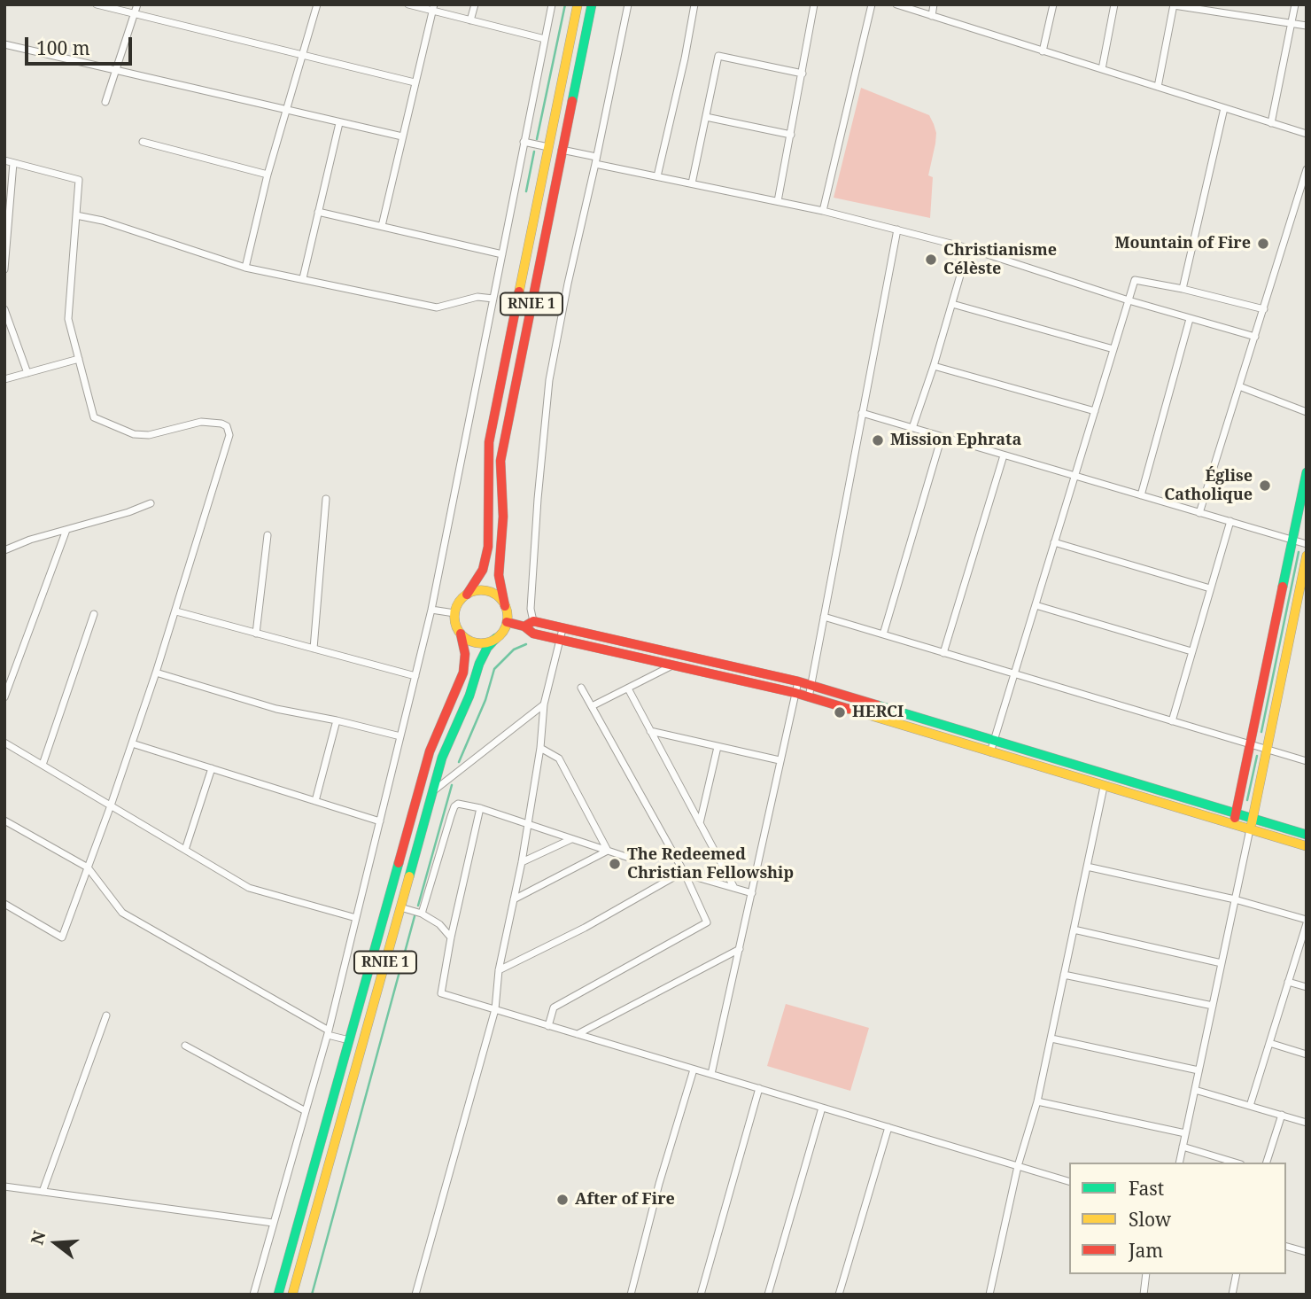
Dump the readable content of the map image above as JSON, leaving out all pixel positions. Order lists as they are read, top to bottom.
{
  "streets": {
    "main road": ["RNIE 1"]
  },
  "places": [
    "Mountain of Fire",
    "Christianisme Célèste",
    "Mission Ephrata",
    "Église Catholique",
    "HERCI",
    "The Redeemed Christian Fellowship",
    "After of Fire"
  ],
  "legend": ["Fast", "Slow", "Jam"],
  "scale_bar": "100 m",
  "north": "left"
}
